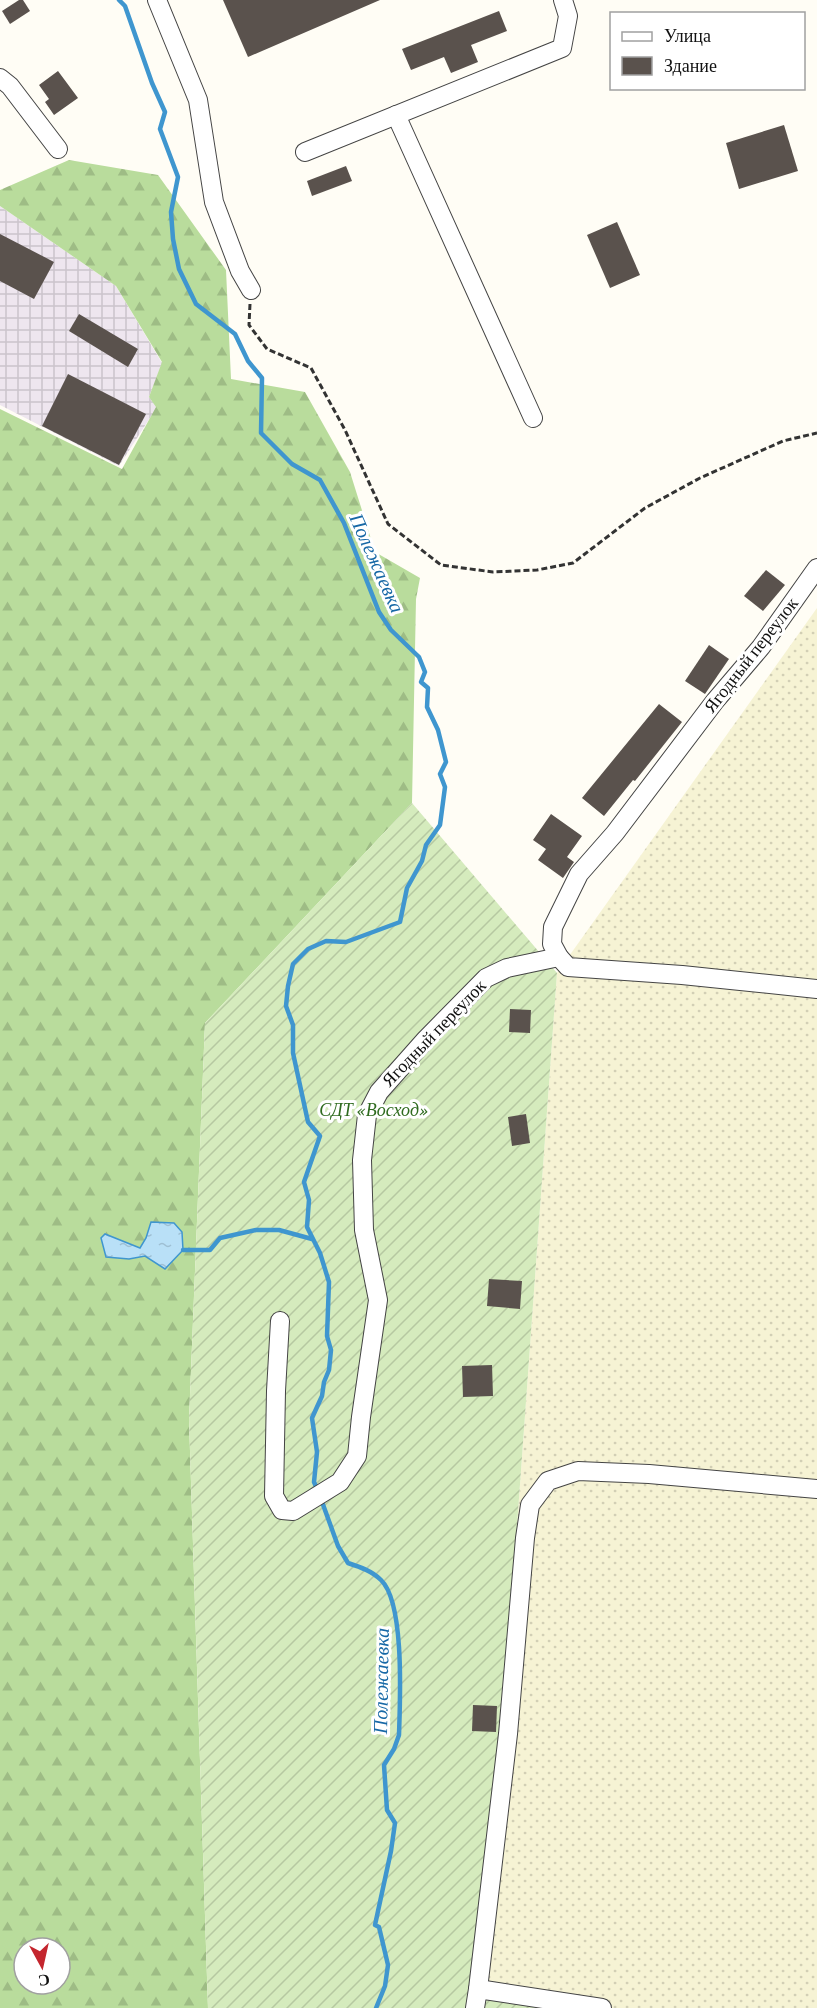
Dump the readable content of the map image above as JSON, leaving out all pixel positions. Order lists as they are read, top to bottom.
{
  "streets": {
    "street": ["Ягодный переулок"]
  },
  "water": ["Полежаевка"],
  "parks": ["СДТ «Восход»"],
  "legend": ["Улица", "Здание"],
  "north": "bottom"
}
